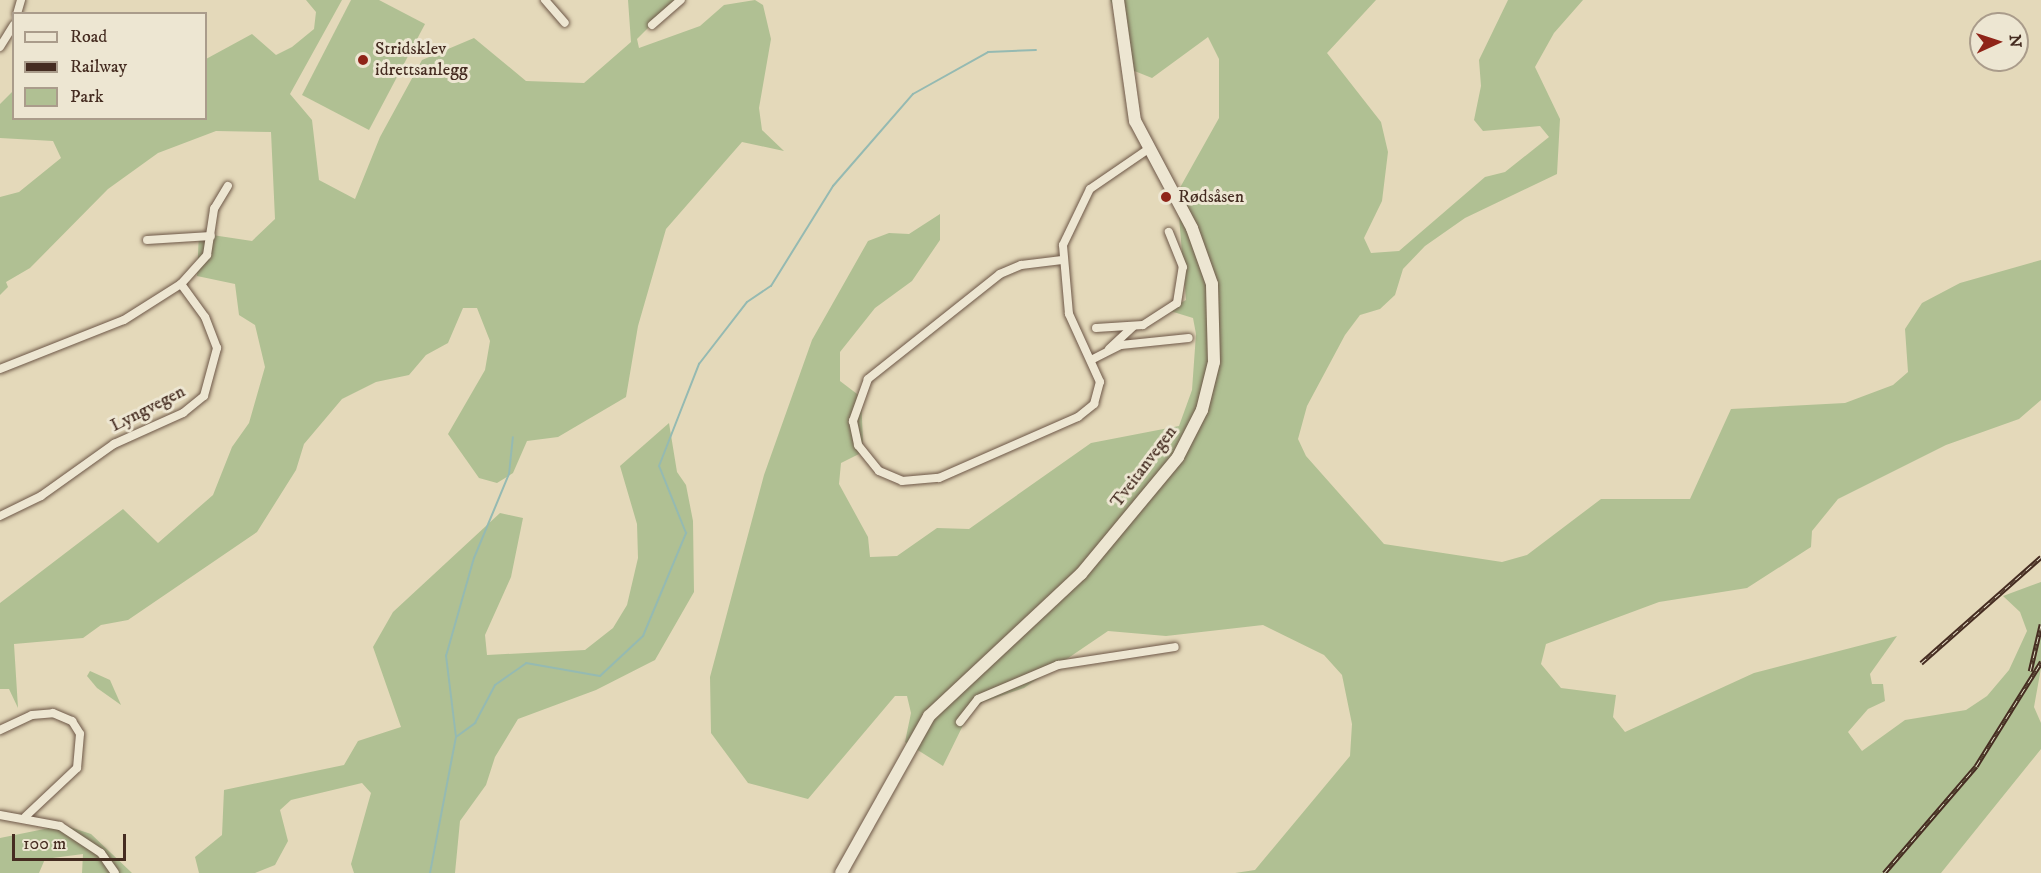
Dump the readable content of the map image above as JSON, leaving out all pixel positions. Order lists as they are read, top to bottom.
{
  "streets": {
    "main road": ["Tveitanvegen"],
    "street": ["Lyngvegen"]
  },
  "places": ["Stridsklev idrettsanlegg", "Rødsåsen"],
  "legend": ["Road", "Railway", "Park"],
  "scale_bar": "100 m",
  "north": "right"
}
